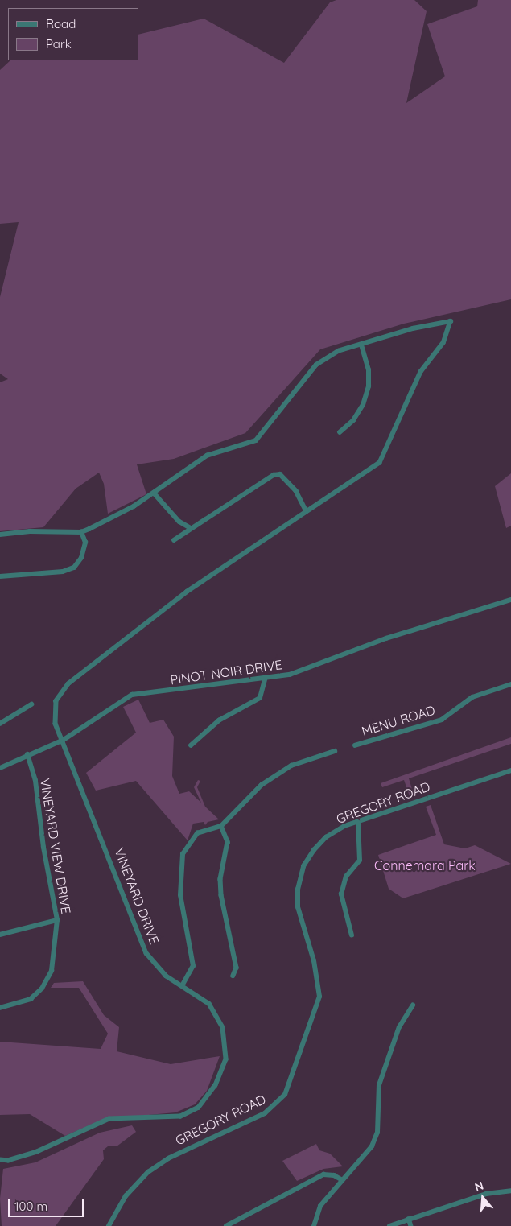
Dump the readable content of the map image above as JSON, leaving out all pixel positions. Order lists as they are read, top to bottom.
{
  "streets": {
    "street": [
      "PINOT NOIR DRIVE",
      "MENU ROAD",
      "GREGORY ROAD",
      "VINEYARD VIEW DRIVE",
      "VINEYARD DRIVE"
    ]
  },
  "crossings": [
    ["PINOT NOIR DRIVE", "VINEYARD VIEW DRIVE"],
    ["PINOT NOIR DRIVE", "VINEYARD DRIVE"]
  ],
  "parks": ["Connemara Park"],
  "legend": ["Road", "Park"],
  "scale_bar": "100 m",
  "north": "top"
}
